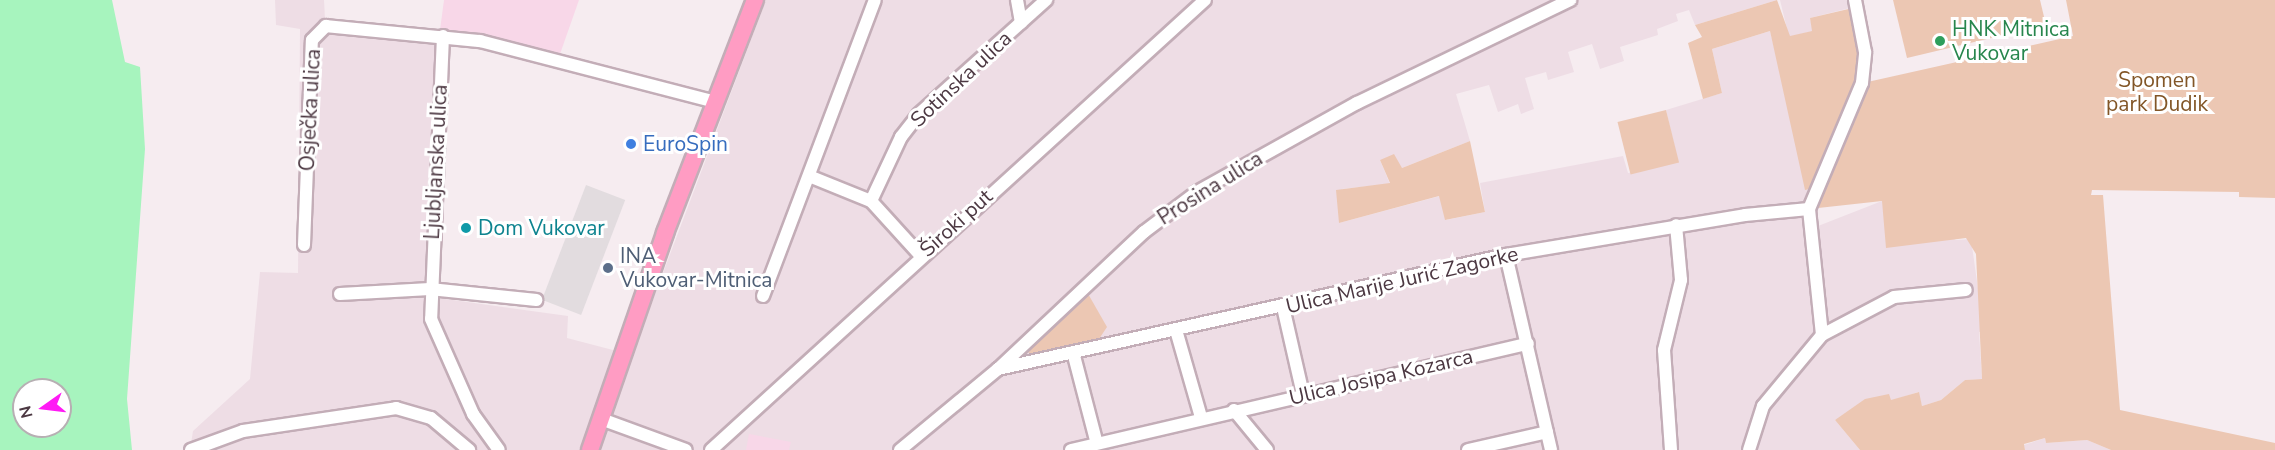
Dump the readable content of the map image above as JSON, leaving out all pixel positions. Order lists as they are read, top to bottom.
{
  "streets": {
    "street": [
      "Sotinska ulica",
      "Osječka ulica",
      "Ljubljanska ulica",
      "Prosina ulica",
      "Široki put",
      "Ulica Marije Jurić Zagorke",
      "Ulica Josipa Kozarca"
    ]
  },
  "crossings": [
    ["Osječka ulica", "Ljubljanska ulica"],
    ["Prosina ulica", "Ulica Marije Jurić Zagorke"]
  ],
  "parks": ["Spomen park Dudik"],
  "places": [
    "HNK Mitnica Vukovar",
    "EuroSpin",
    "Dom Vukovar",
    "INA Vukovar-Mitnica"
  ],
  "north": "left"
}
